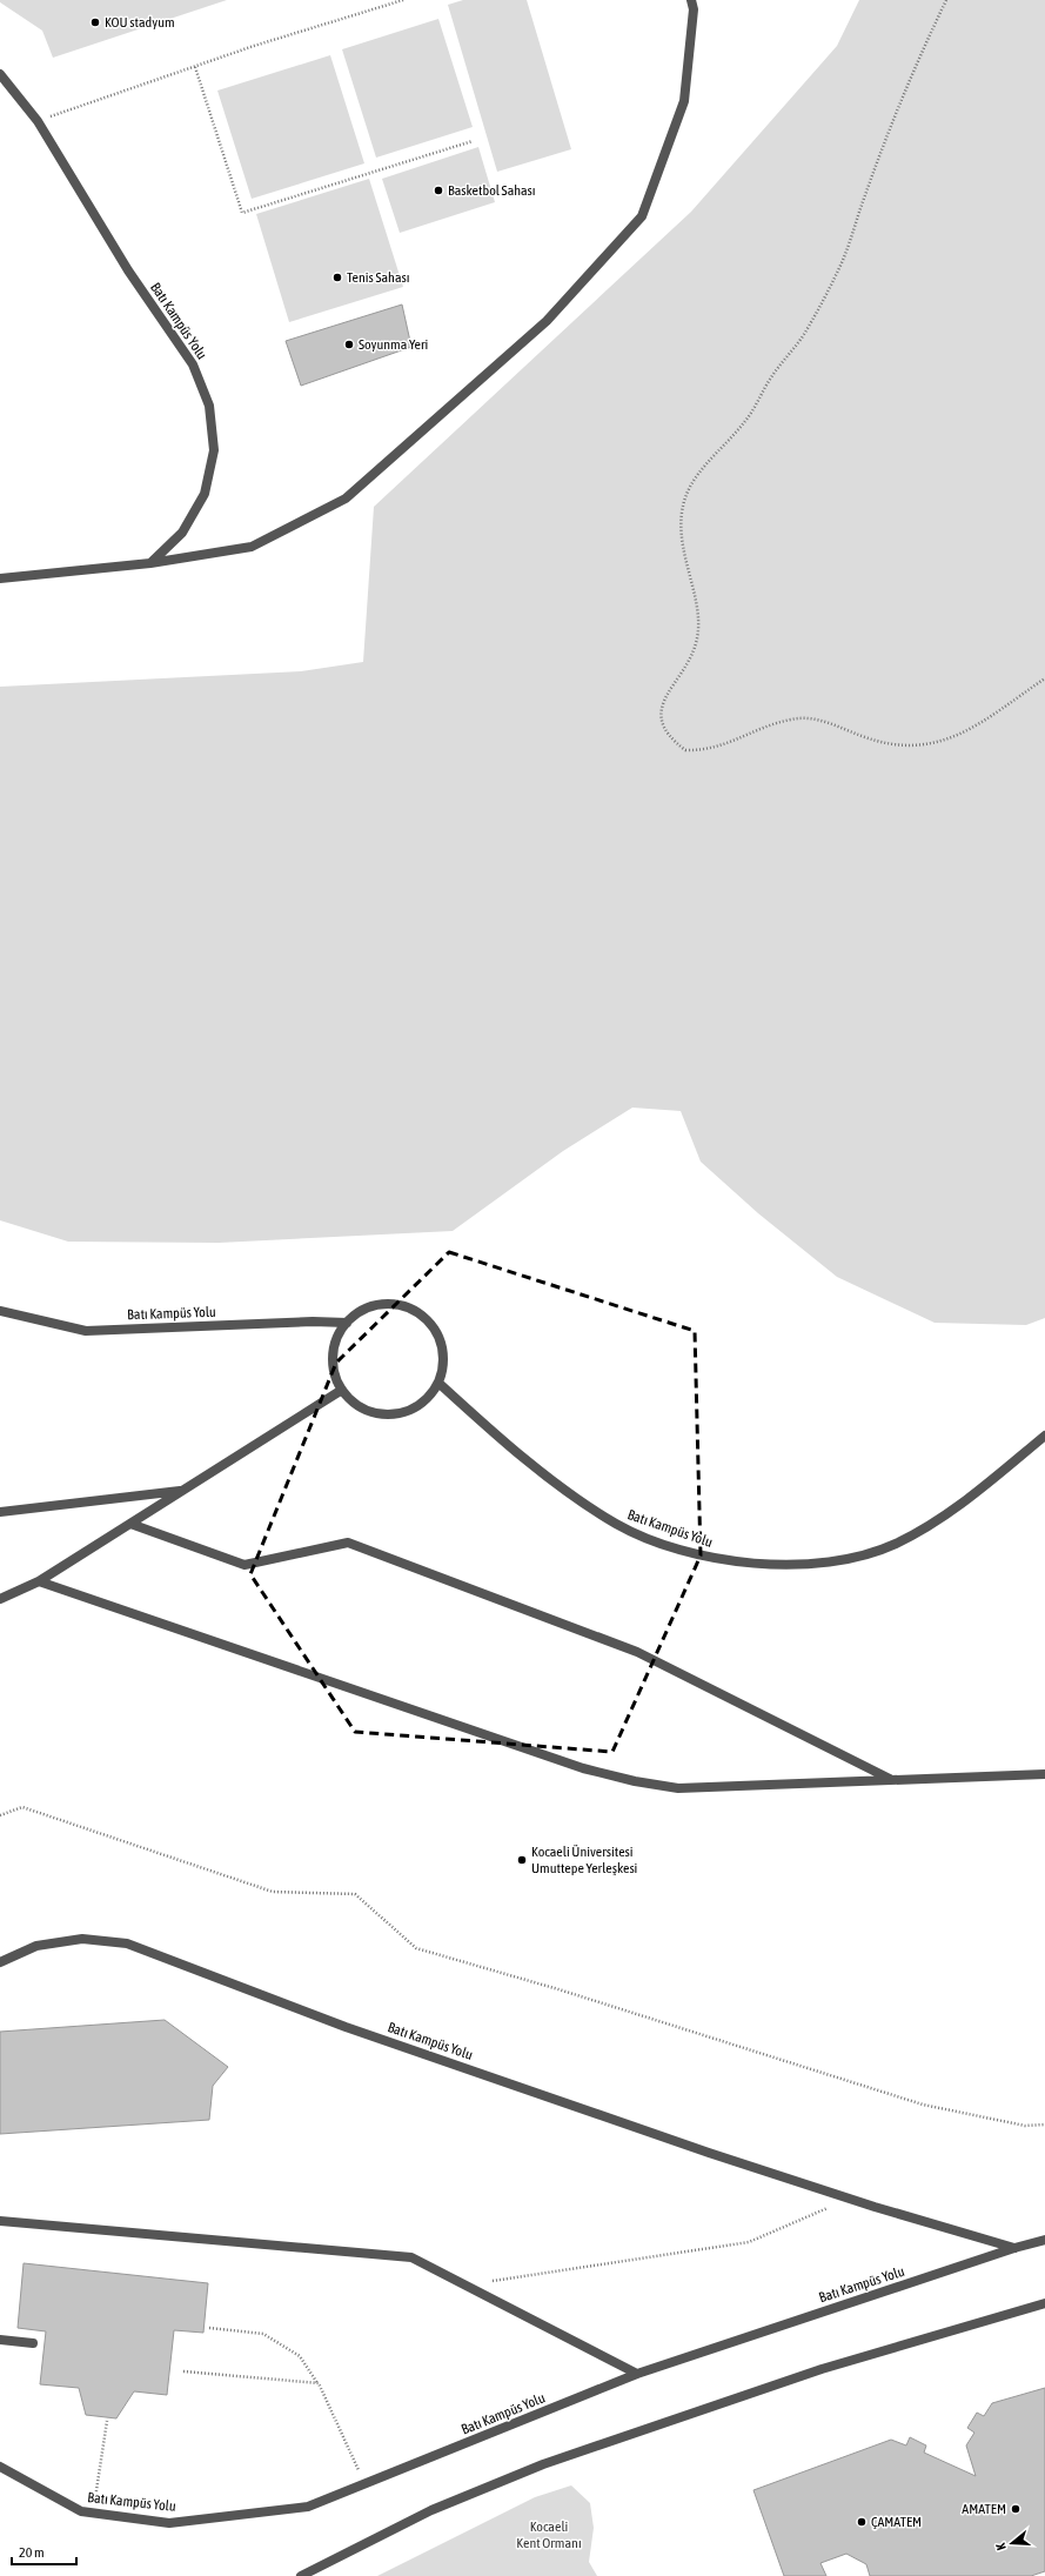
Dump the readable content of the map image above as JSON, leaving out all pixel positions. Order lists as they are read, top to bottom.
{
  "streets": {
    "street": ["Batı Kampüs Yolu"]
  },
  "parks": ["Kocaeli Kent Ormanı"],
  "places": [
    "KOU stadyum",
    "Basketbol Sahası",
    "Tenis Sahası",
    "Soyunma Yeri",
    "Kocaeli Üniversitesi Umuttepe Yerleşkesi",
    "AMATEM",
    "ÇAMATEM"
  ],
  "scale_bar": "20 m",
  "north": "left"
}
